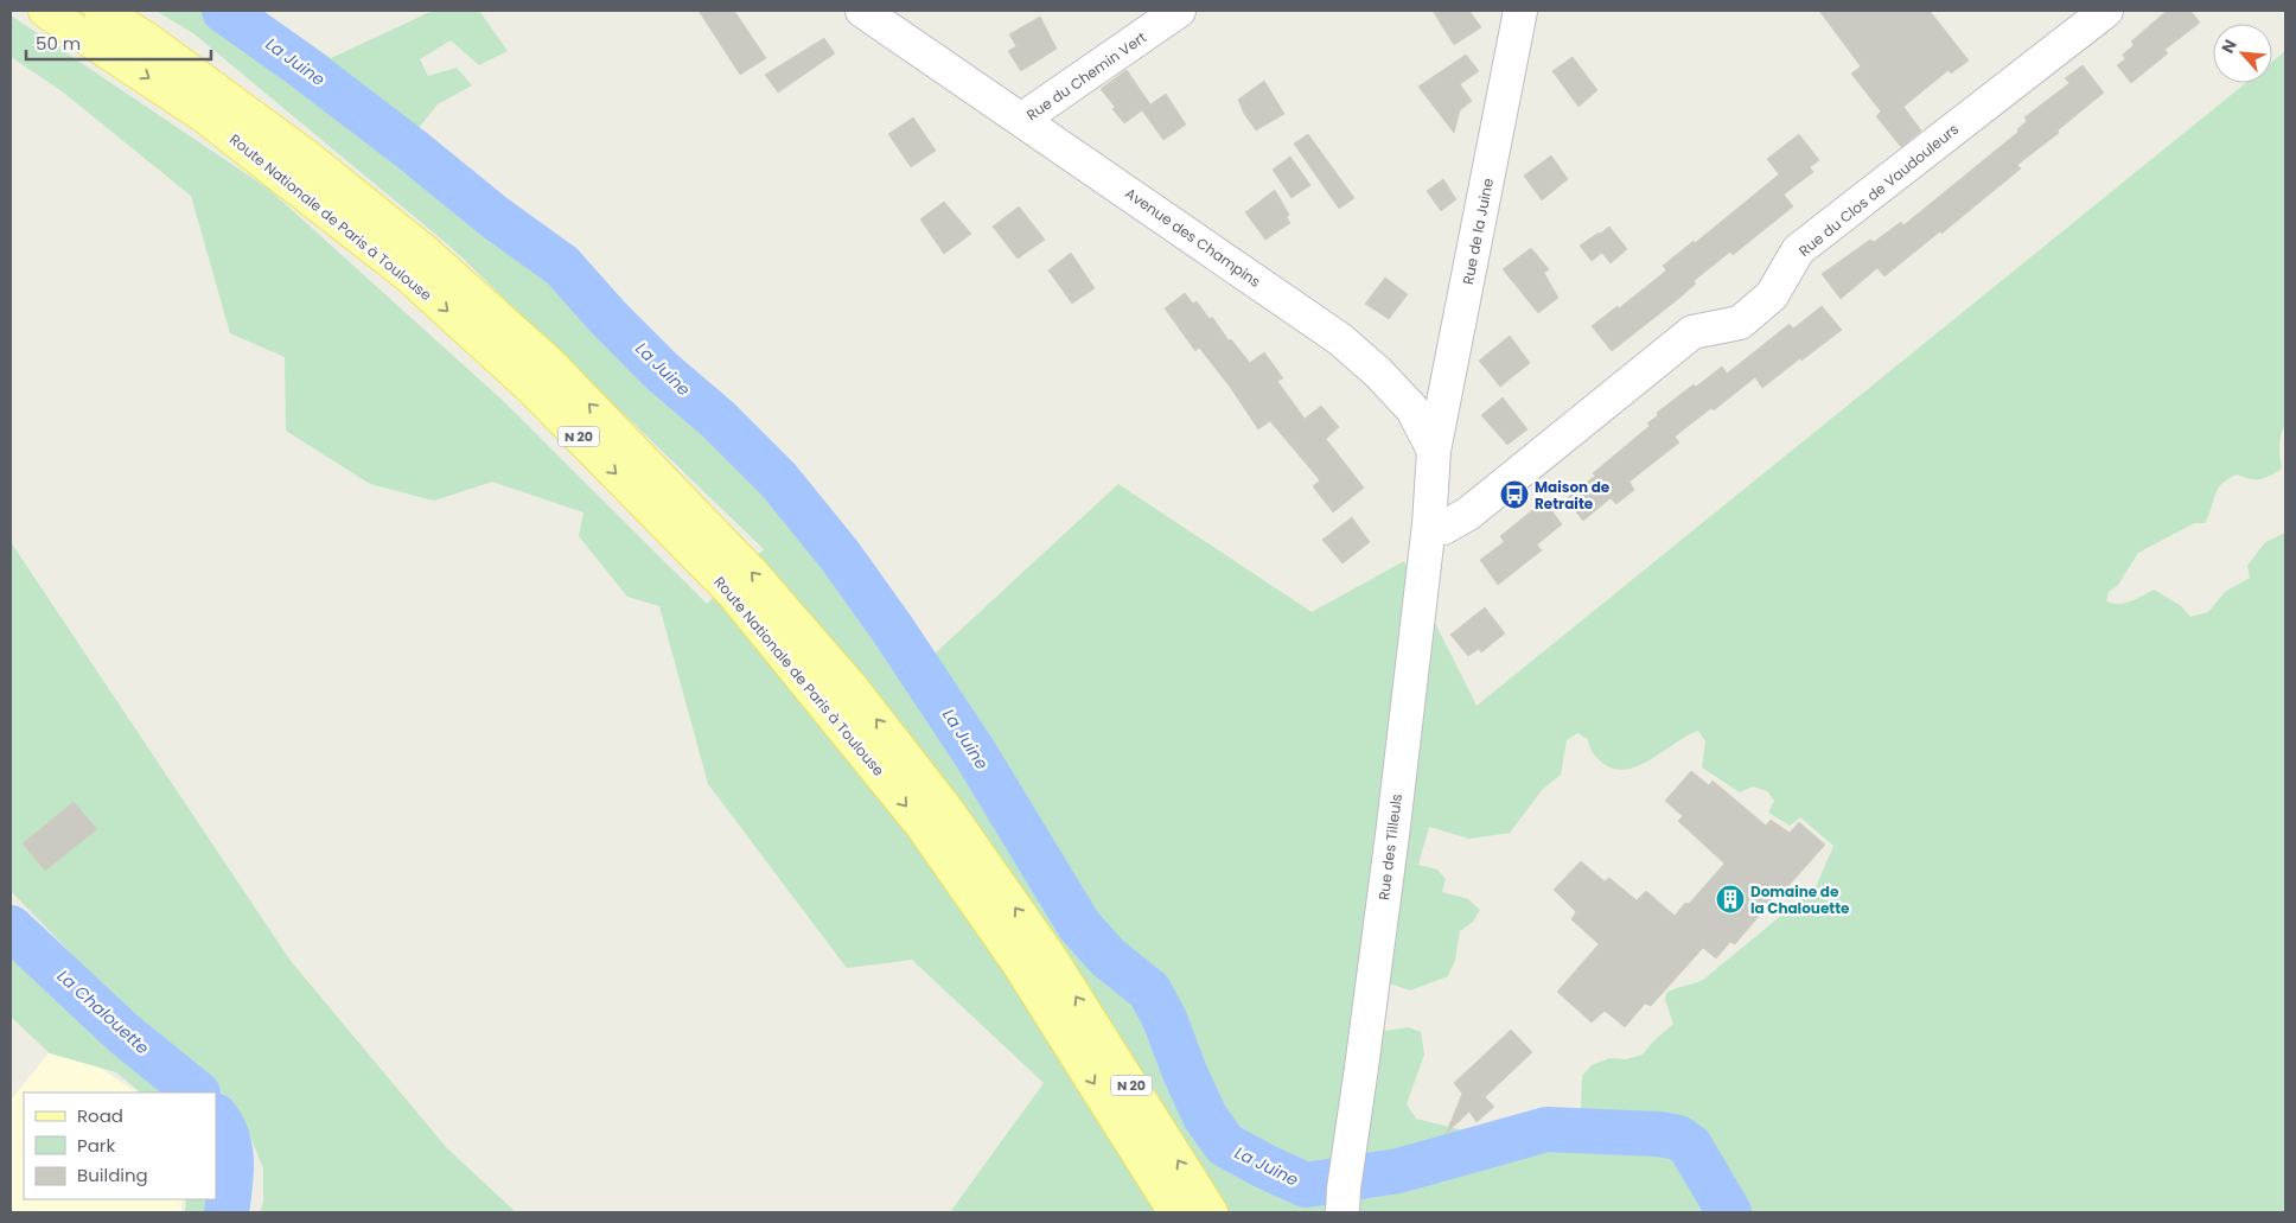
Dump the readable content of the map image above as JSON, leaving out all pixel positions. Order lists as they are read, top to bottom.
{
  "streets": {
    "main road": ["Route Nationale de Paris à Toulouse", "N 20"],
    "street": [
      "Rue du Chemin Vert",
      "Rue du Clos de Vaudouleurs",
      "Rue de la Juine",
      "Avenue des Champins",
      "Rue des Tilleuls"
    ]
  },
  "crossings": [
    ["Rue du Chemin Vert", "Avenue des Champins"],
    ["Rue du Clos de Vaudouleurs", "Rue des Tilleuls"],
    ["Rue de la Juine", "Avenue des Champins"]
  ],
  "water": ["La Juine", "La Chalouette"],
  "places": {
    "bus stop": ["Maison de Retraite"],
    "building": ["Domaine de la Chalouette"]
  },
  "legend": ["Road", "Park", "Building"],
  "scale_bar": "50 m",
  "north": "top left"
}
